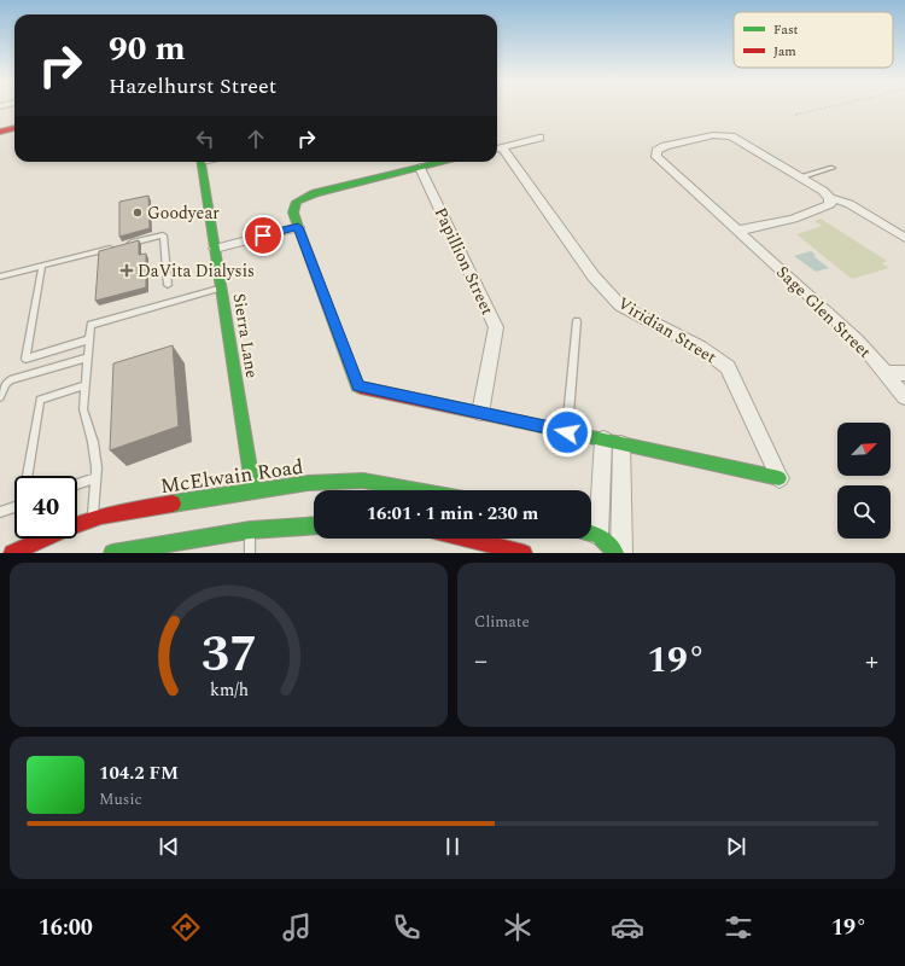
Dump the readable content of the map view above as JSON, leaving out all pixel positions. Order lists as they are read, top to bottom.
{
  "streets": {
    "street": [
      "Papillion Street",
      "Sage Glen Street",
      "Viridian Street",
      "Sierra Lane",
      "McElwain Road"
    ]
  },
  "crossings": [
    ["Sierra Lane", "McElwain Road"]
  ],
  "places": {
    "other": ["Goodyear"],
    "health": ["DaVita Dialysis"]
  },
  "legend": ["Fast", "Jam"],
  "north": "top right",
  "page": {
    "turn": ["90 m", "Hazelhurst Street"],
    "limit": "40",
    "trip": "16:01 · 1 min · 230 m",
    "tile": "Climate",
    "heat": ["−", "19°", "+"],
    "song": ["104.2 FM", "Music"],
    "tabs": ["16:00", "19°"],
    "gauge": ["37", "km/h"]
  }
}
